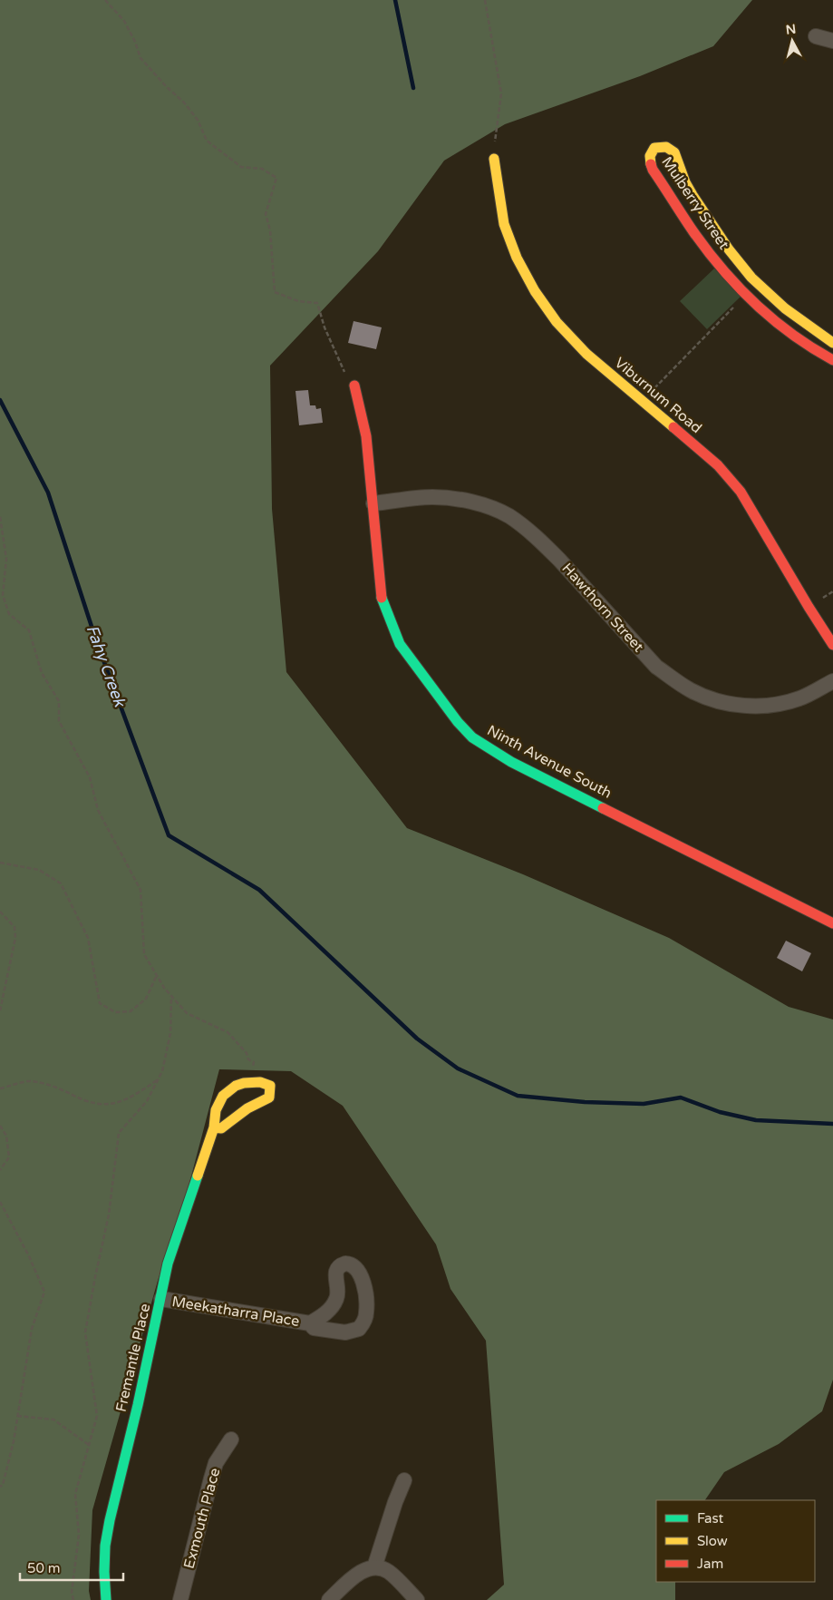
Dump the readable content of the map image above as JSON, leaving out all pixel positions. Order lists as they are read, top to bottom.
{
  "streets": {
    "street": [
      "Mulberry Street",
      "Viburnum Road",
      "Hawthorn Street",
      "Ninth Avenue South",
      "Meekatharra Place",
      "Fremantle Place",
      "Exmouth Place"
    ]
  },
  "crossings": [
    ["Hawthorn Street", "Ninth Avenue South"],
    ["Meekatharra Place", "Fremantle Place"]
  ],
  "water": ["Fahy Creek"],
  "legend": ["Fast", "Slow", "Jam"],
  "scale_bar": "50 m",
  "north": "top"
}
